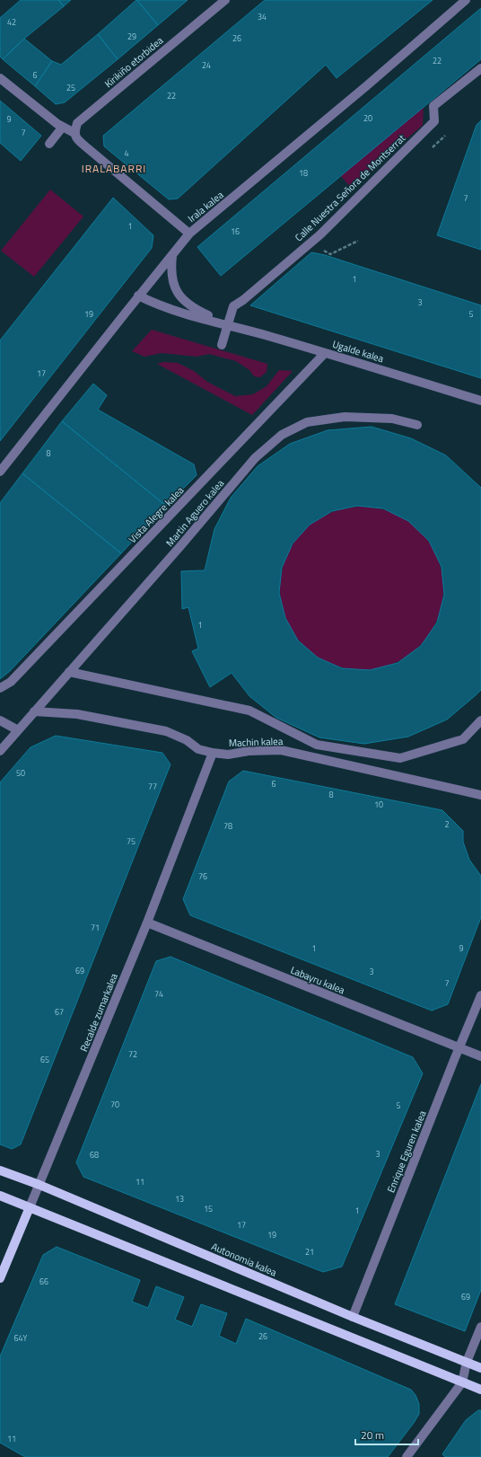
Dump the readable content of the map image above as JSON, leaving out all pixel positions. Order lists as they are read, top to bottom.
{
  "streets": {
    "main road": ["Recalde zumarkalea", "Autonomia kalea"],
    "street": [
      "Kirikiño etorbidea",
      "Calle Nuestra Señora de Montserrat",
      "Irala kalea",
      "Ugalde kalea",
      "Martin Aguero kalea",
      "Vista Alegre kalea",
      "Machin kalea",
      "Labayru kalea",
      "Enrique Eguren kalea"
    ]
  },
  "crossings": [
    ["Calle Nuestra Señora de Montserrat", "Ugalde kalea"],
    ["Irala kalea", "Ugalde kalea"],
    ["Ugalde kalea", "Vista Alegre kalea"],
    ["Martin Aguero kalea", "Machin kalea"],
    ["Machin kalea", "Recalde zumarkalea"],
    ["Labayru kalea", "Recalde zumarkalea"],
    ["Labayru kalea", "Enrique Eguren kalea"],
    ["Recalde zumarkalea", "Autonomia kalea"],
    ["Enrique Eguren kalea", "Autonomia kalea"]
  ],
  "districts": ["IRALABARRI"],
  "house_numbers": [
    "34",
    "42",
    "29",
    "26",
    "22",
    "24",
    "6",
    "25",
    "22",
    "20",
    "9",
    "7",
    "4",
    "18",
    "7",
    "1",
    "16",
    "1",
    "3",
    "19",
    "5",
    "17",
    "8",
    "1",
    "50",
    "6",
    "77",
    "8",
    "10",
    "2",
    "78",
    "75",
    "76",
    "71",
    "1",
    "9",
    "69",
    "3",
    "7",
    "74",
    "67",
    "72",
    "65",
    "70",
    "5",
    "3",
    "68",
    "11",
    "13",
    "15",
    "1",
    "17",
    "19",
    "21",
    "66",
    "69",
    "26",
    "64Y",
    "11"
  ],
  "scale_bar": "20 m"
}
